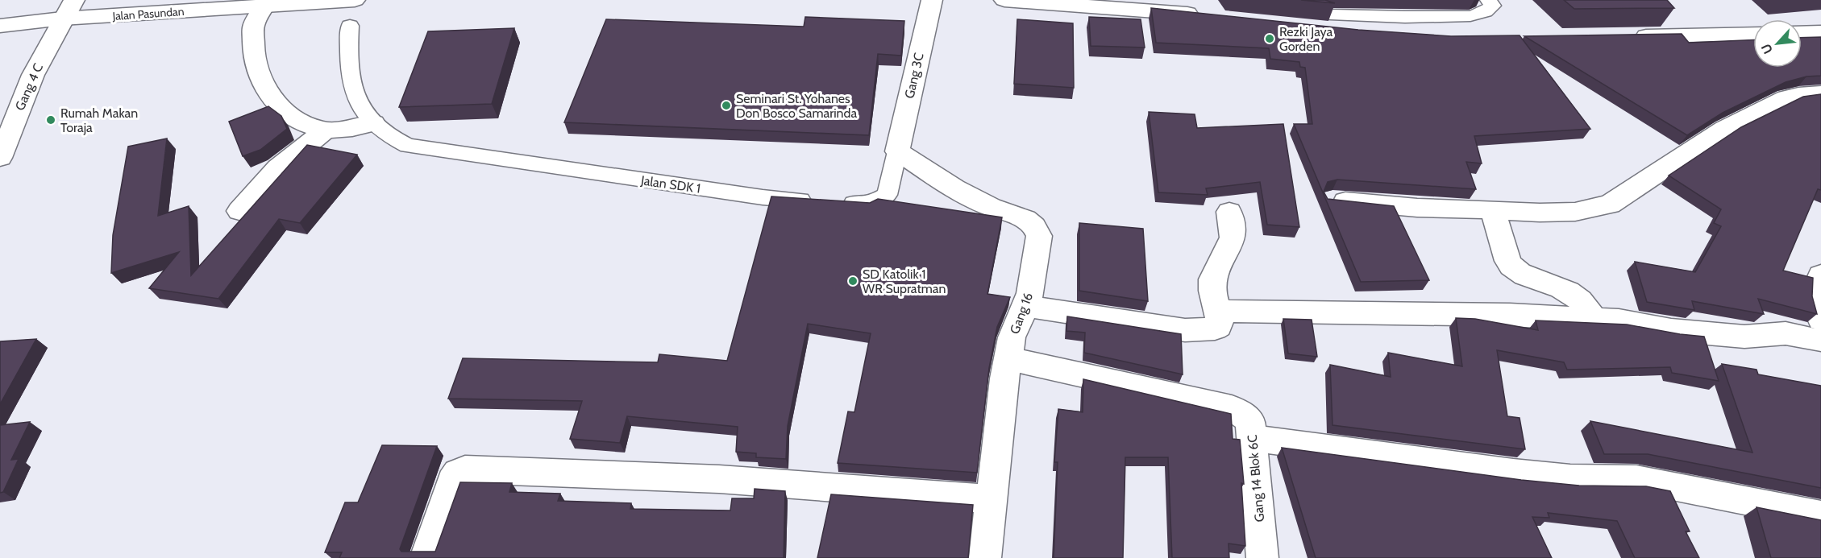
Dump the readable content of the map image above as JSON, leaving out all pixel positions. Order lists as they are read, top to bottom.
{
  "streets": {
    "street": [
      "Jalan Pasundan",
      "Gang 3C",
      "Gang 4 C",
      "Gang 16",
      "Gang 14 Blok 6C"
    ],
    "lane": ["Jalan SDK 1"]
  },
  "crossings": [
    ["Jalan Pasundan", "Gang 4 C"],
    ["Gang 3C", "Jalan SDK 1"],
    ["Gang 3C", "Gang 16"],
    ["Jalan SDK 1", "Gang 16"],
    ["Gang 16", "Gang 14 Blok 6C"]
  ],
  "places": [
    "Rezki Jaya Gorden",
    "Seminari St. Yohanes Don Bosco Samarinda",
    "Rumah Makan Toraja",
    "SD Katolik 1 WR Supratman"
  ],
  "north": "bottom left"
}
